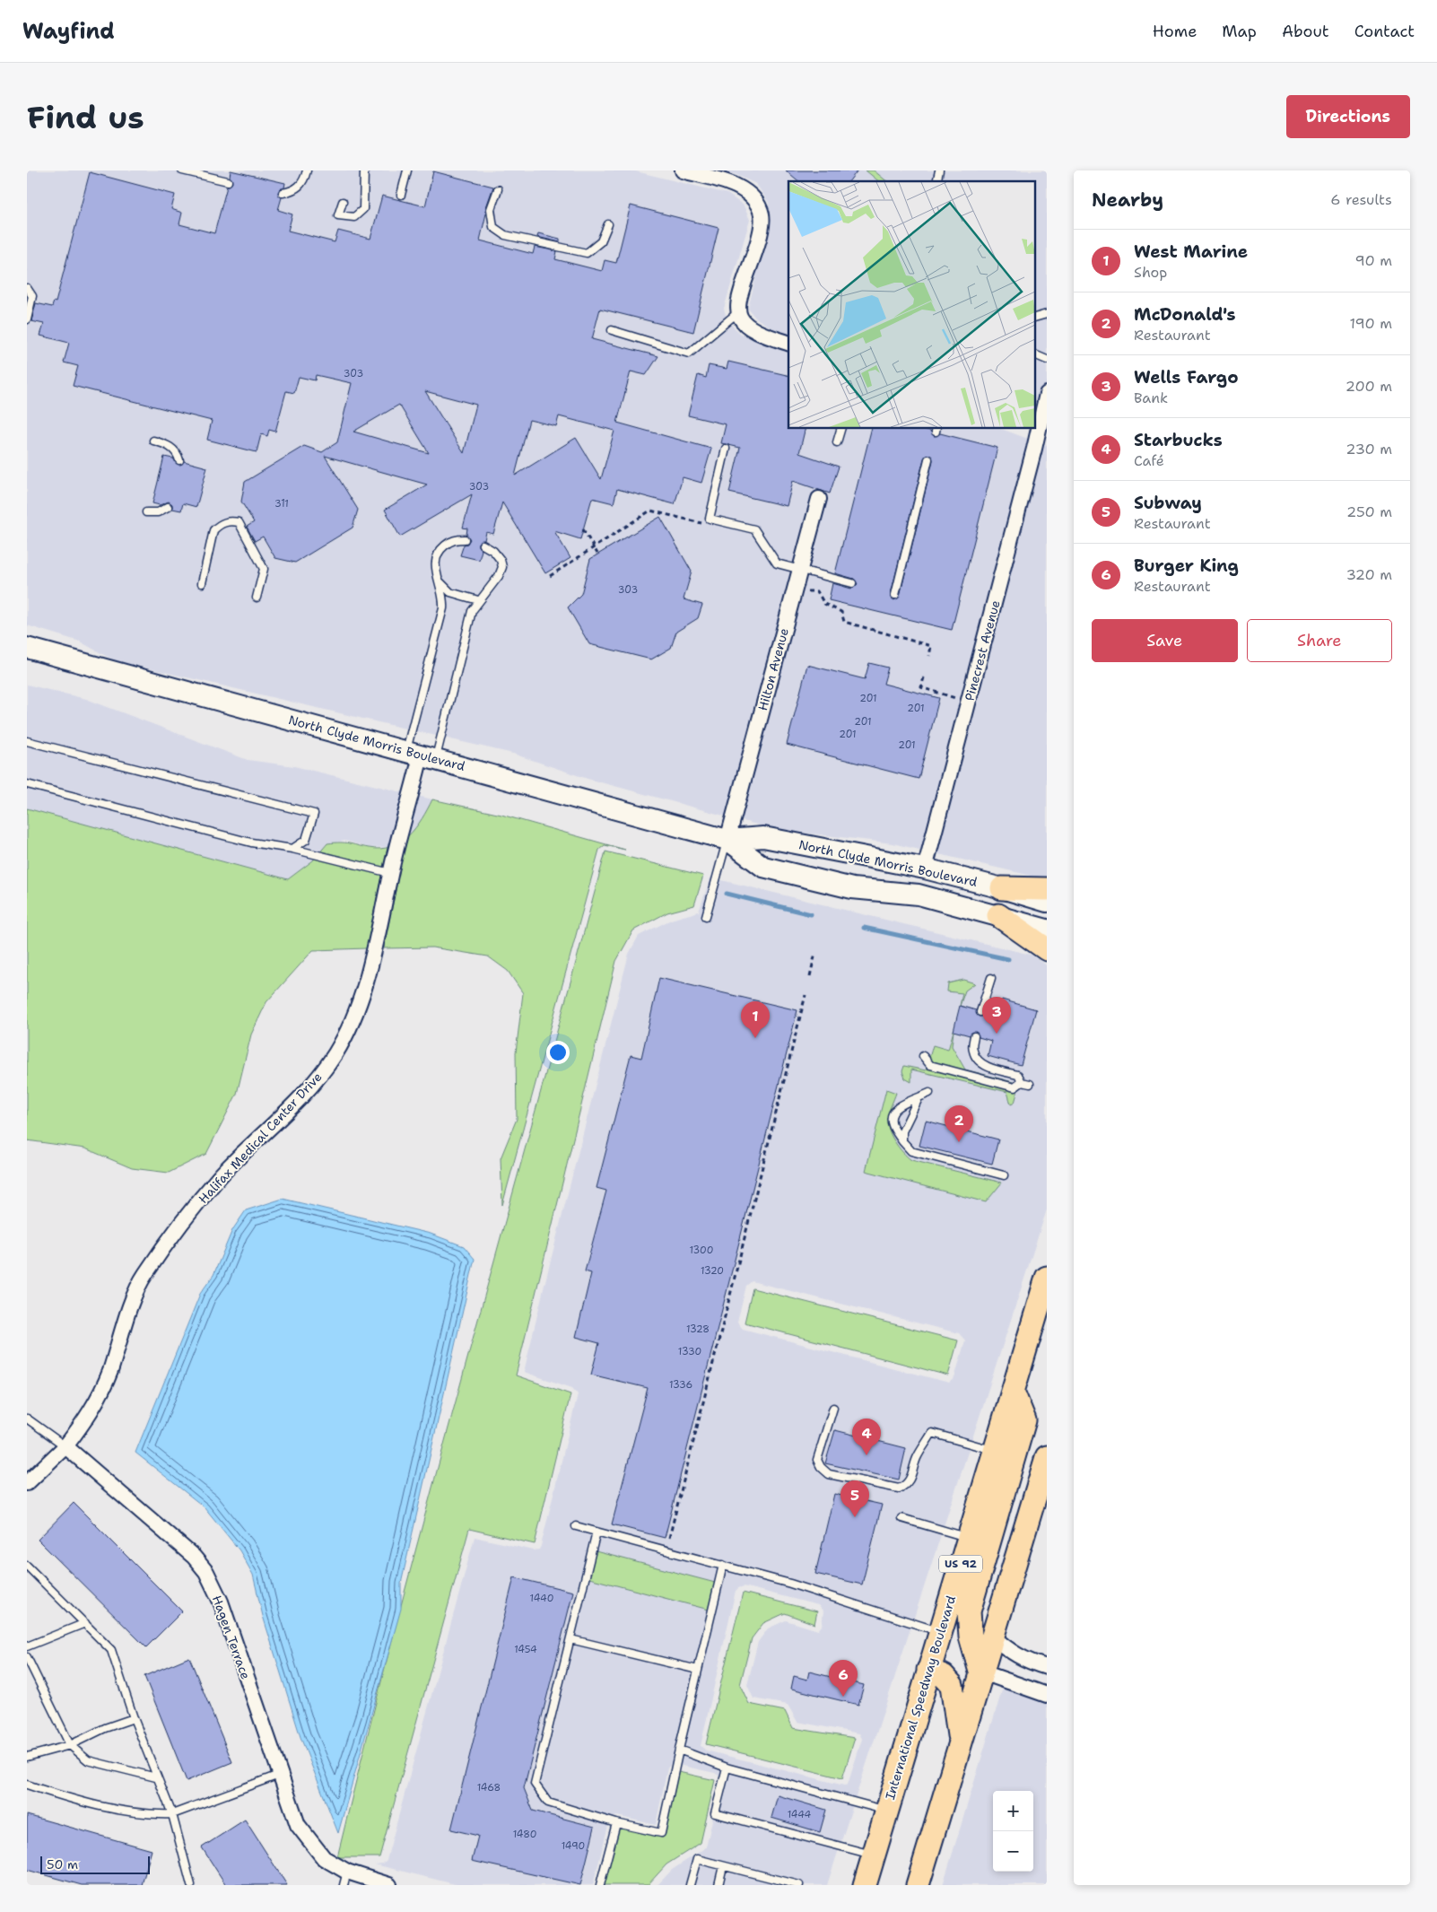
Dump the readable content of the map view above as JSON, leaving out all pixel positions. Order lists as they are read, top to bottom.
{
  "streets": {
    "main road": ["North Clyde Morris Boulevard", "US 92", "International Speedway Boulevard"],
    "street": [
      "Pinecrest Avenue",
      "Hilton Avenue",
      "Halifax Medical Center Drive",
      "Hagen Terrace"
    ]
  },
  "crossings": [
    ["Pinecrest Avenue", "North Clyde Morris Boulevard"],
    ["Hilton Avenue", "North Clyde Morris Boulevard"],
    ["North Clyde Morris Boulevard", "Halifax Medical Center Drive"],
    ["Halifax Medical Center Drive", "Hagen Terrace"]
  ],
  "house_numbers": [
    "303",
    "303",
    "311",
    "303",
    "201",
    "201",
    "201",
    "201",
    "201",
    "1300",
    "1320",
    "1328",
    "1330",
    "1336",
    "1440",
    "1454",
    "1468",
    "1444",
    "1480",
    "1490"
  ],
  "scale_bar": "50 m",
  "page": {
    "header": "Wayfind",
    "nav": [
      "Home",
      "Map",
      "About",
      "Contact"
    ],
    "buttons": [
      "Directions",
      ["Save", "Share"]
    ],
    "title": "Find us",
    "heading": ["Nearby", "6 results"],
    "list": [
      {
        "mark": "1",
        "name": "West Marine",
        "note": "Shop",
        "value": "90 m"
      },
      {
        "mark": "2",
        "name": "McDonald's",
        "note": "Restaurant",
        "value": "190 m"
      },
      {
        "mark": "3",
        "name": "Wells Fargo",
        "note": "Bank",
        "value": "200 m"
      },
      {
        "mark": "4",
        "name": "Starbucks",
        "note": "Café",
        "value": "230 m"
      },
      {
        "mark": "5",
        "name": "Subway",
        "note": "Restaurant",
        "value": "250 m"
      },
      {
        "mark": "6",
        "name": "Burger King",
        "note": "Restaurant",
        "value": "320 m"
      }
    ],
    "pins": [
      "3",
      "1",
      "2",
      "4",
      "5",
      "6"
    ],
    "map_buttons": ["+", "−"],
    "scale": "50 m"
  }
}
